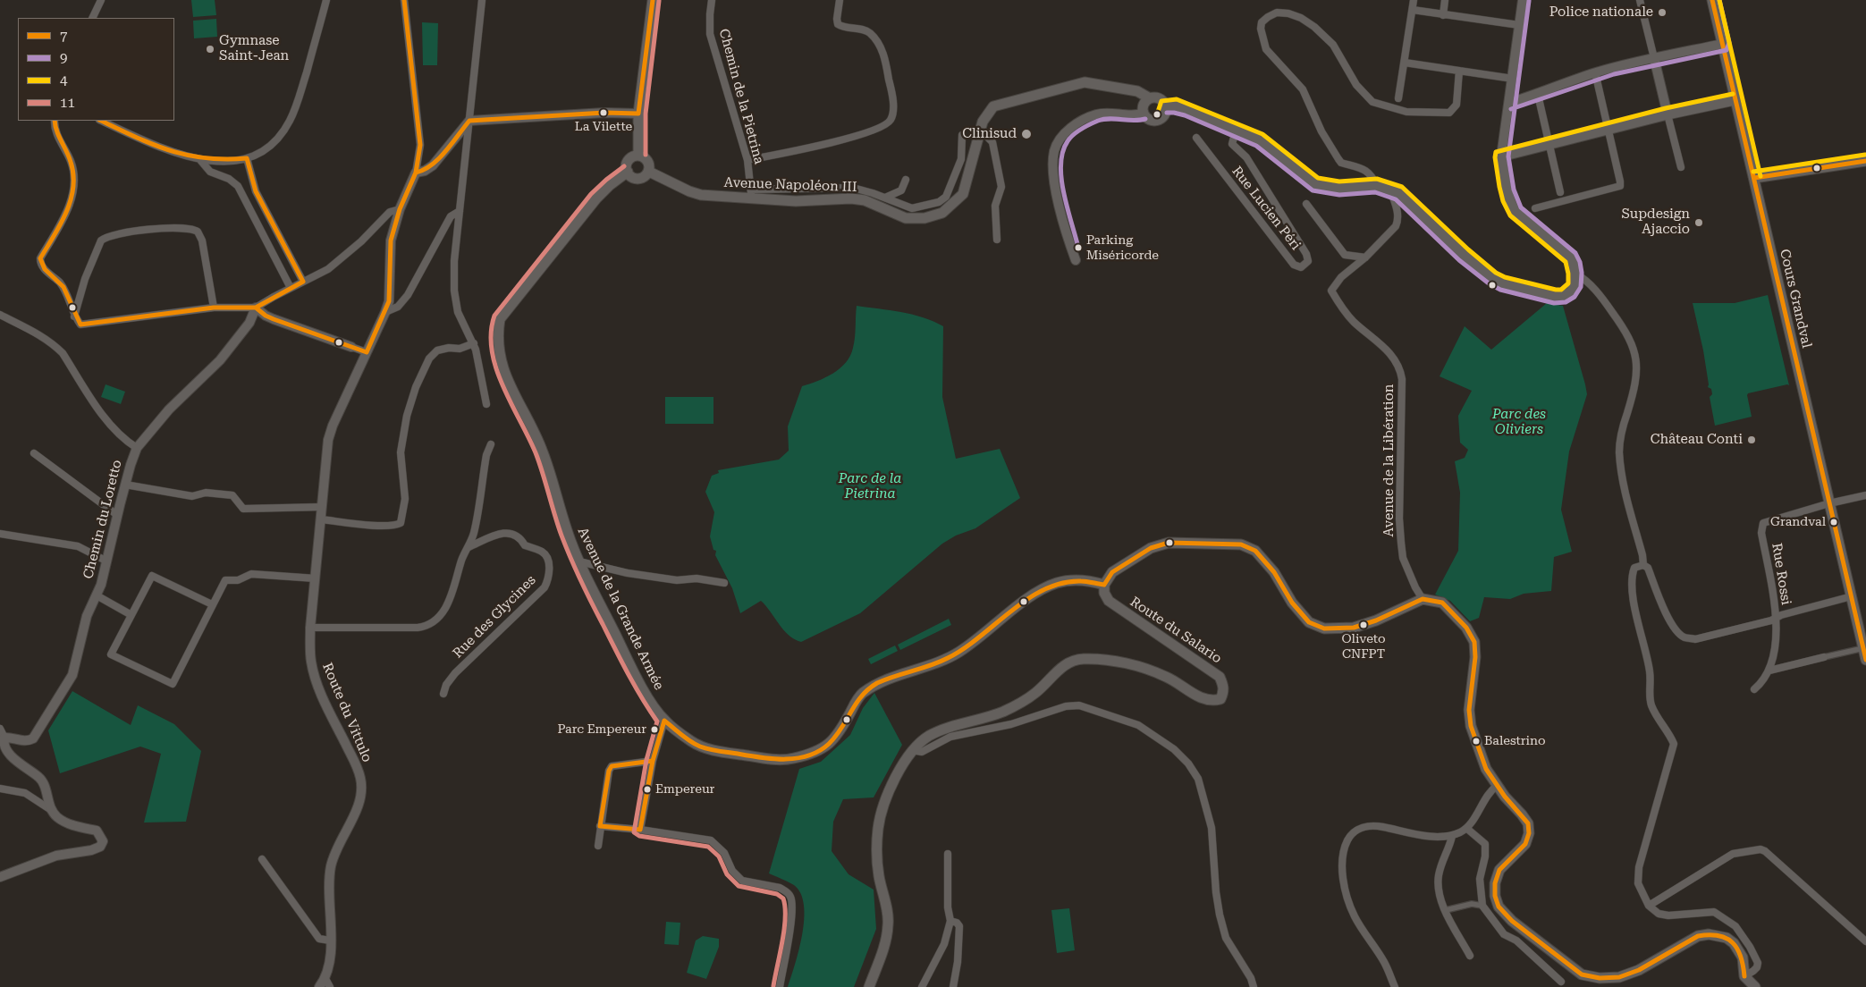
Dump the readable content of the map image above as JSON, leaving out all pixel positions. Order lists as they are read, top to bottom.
{
  "streets": {
    "main road": [
      "Avenue Napoléon III",
      "Cours Grandval",
      "Avenue de la Grande Armée",
      "Route du Salario"
    ],
    "street": [
      "Chemin de la Pietrina",
      "Rue Lucien Péri",
      "Avenue de la Libération",
      "Chemin du Loretto",
      "Rue Rossi",
      "Rue des Glycines",
      "Route du Vittulo"
    ]
  },
  "crossings": [
    ["Chemin de la Pietrina", "Avenue Napoléon III"],
    ["Avenue Napoléon III", "Avenue de la Grande Armée"],
    ["Cours Grandval", "Rue Rossi"],
    ["Avenue de la Grande Armée", "Route du Salario"]
  ],
  "parks": ["Parc des Oliviers", "Parc de la Pietrina"],
  "places": [
    "Police nationale",
    "Gymnase Saint-Jean",
    "La Vilette",
    "Clinisud",
    "Supdesign Ajaccio",
    "Parking Miséricorde",
    "Château Conti",
    "Grandval",
    "Oliveto CNFPT",
    "Parc Empereur",
    "Balestrino",
    "Empereur"
  ],
  "lines": [
    "transit line 7",
    "transit line 9",
    "transit line 4",
    "transit line 11"
  ],
  "legend": [
    "7",
    "9",
    "4",
    "11"
  ]
}
